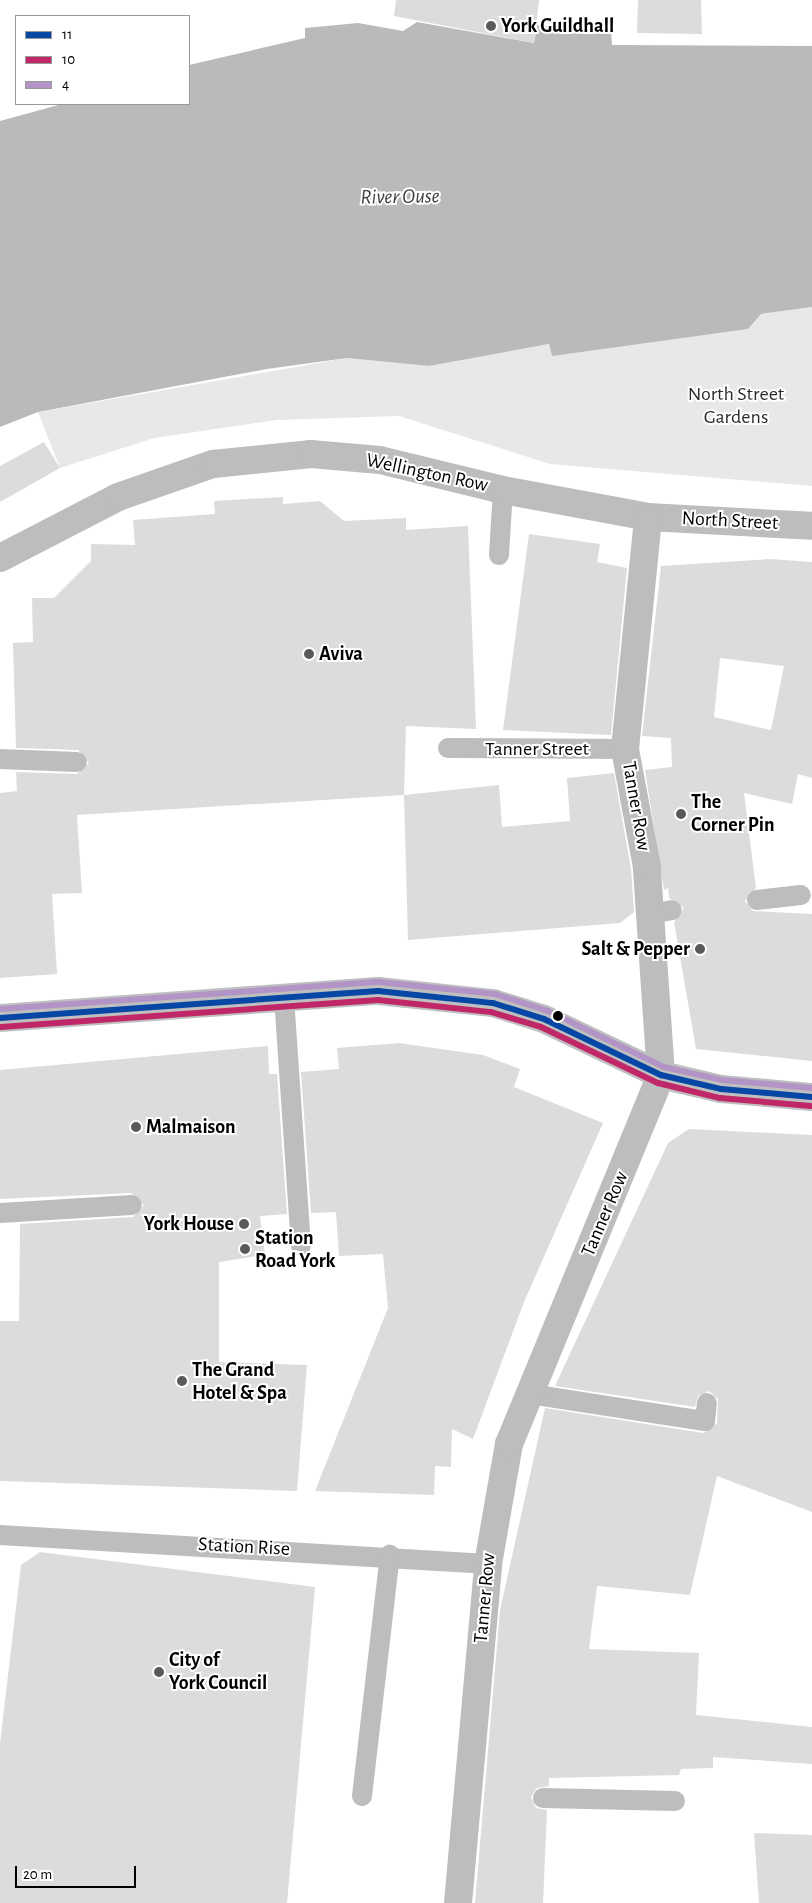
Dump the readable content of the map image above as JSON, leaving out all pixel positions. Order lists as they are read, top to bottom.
{
  "streets": {
    "street": ["Wellington Row", "North Street", "Tanner Row"],
    "lane": ["Tanner Street", "Station Rise"]
  },
  "crossings": [
    ["Wellington Row", "North Street"],
    ["Wellington Row", "Tanner Row"],
    ["North Street", "Tanner Row"],
    ["Tanner Street", "Tanner Row"],
    ["Tanner Row", "Station Rise"]
  ],
  "water": ["River Ouse"],
  "parks": ["North Street Gardens"],
  "places": [
    "York Guildhall",
    "Aviva",
    "The Corner Pin",
    "Salt & Pepper",
    "Malmaison",
    "York House",
    "Station Road York",
    "The Grand Hotel & Spa",
    "City of York Council"
  ],
  "lines": ["transit line 4", "transit line 11", "transit line 10"],
  "legend": ["11", "10", "4"],
  "scale_bar": "20 m"
}
